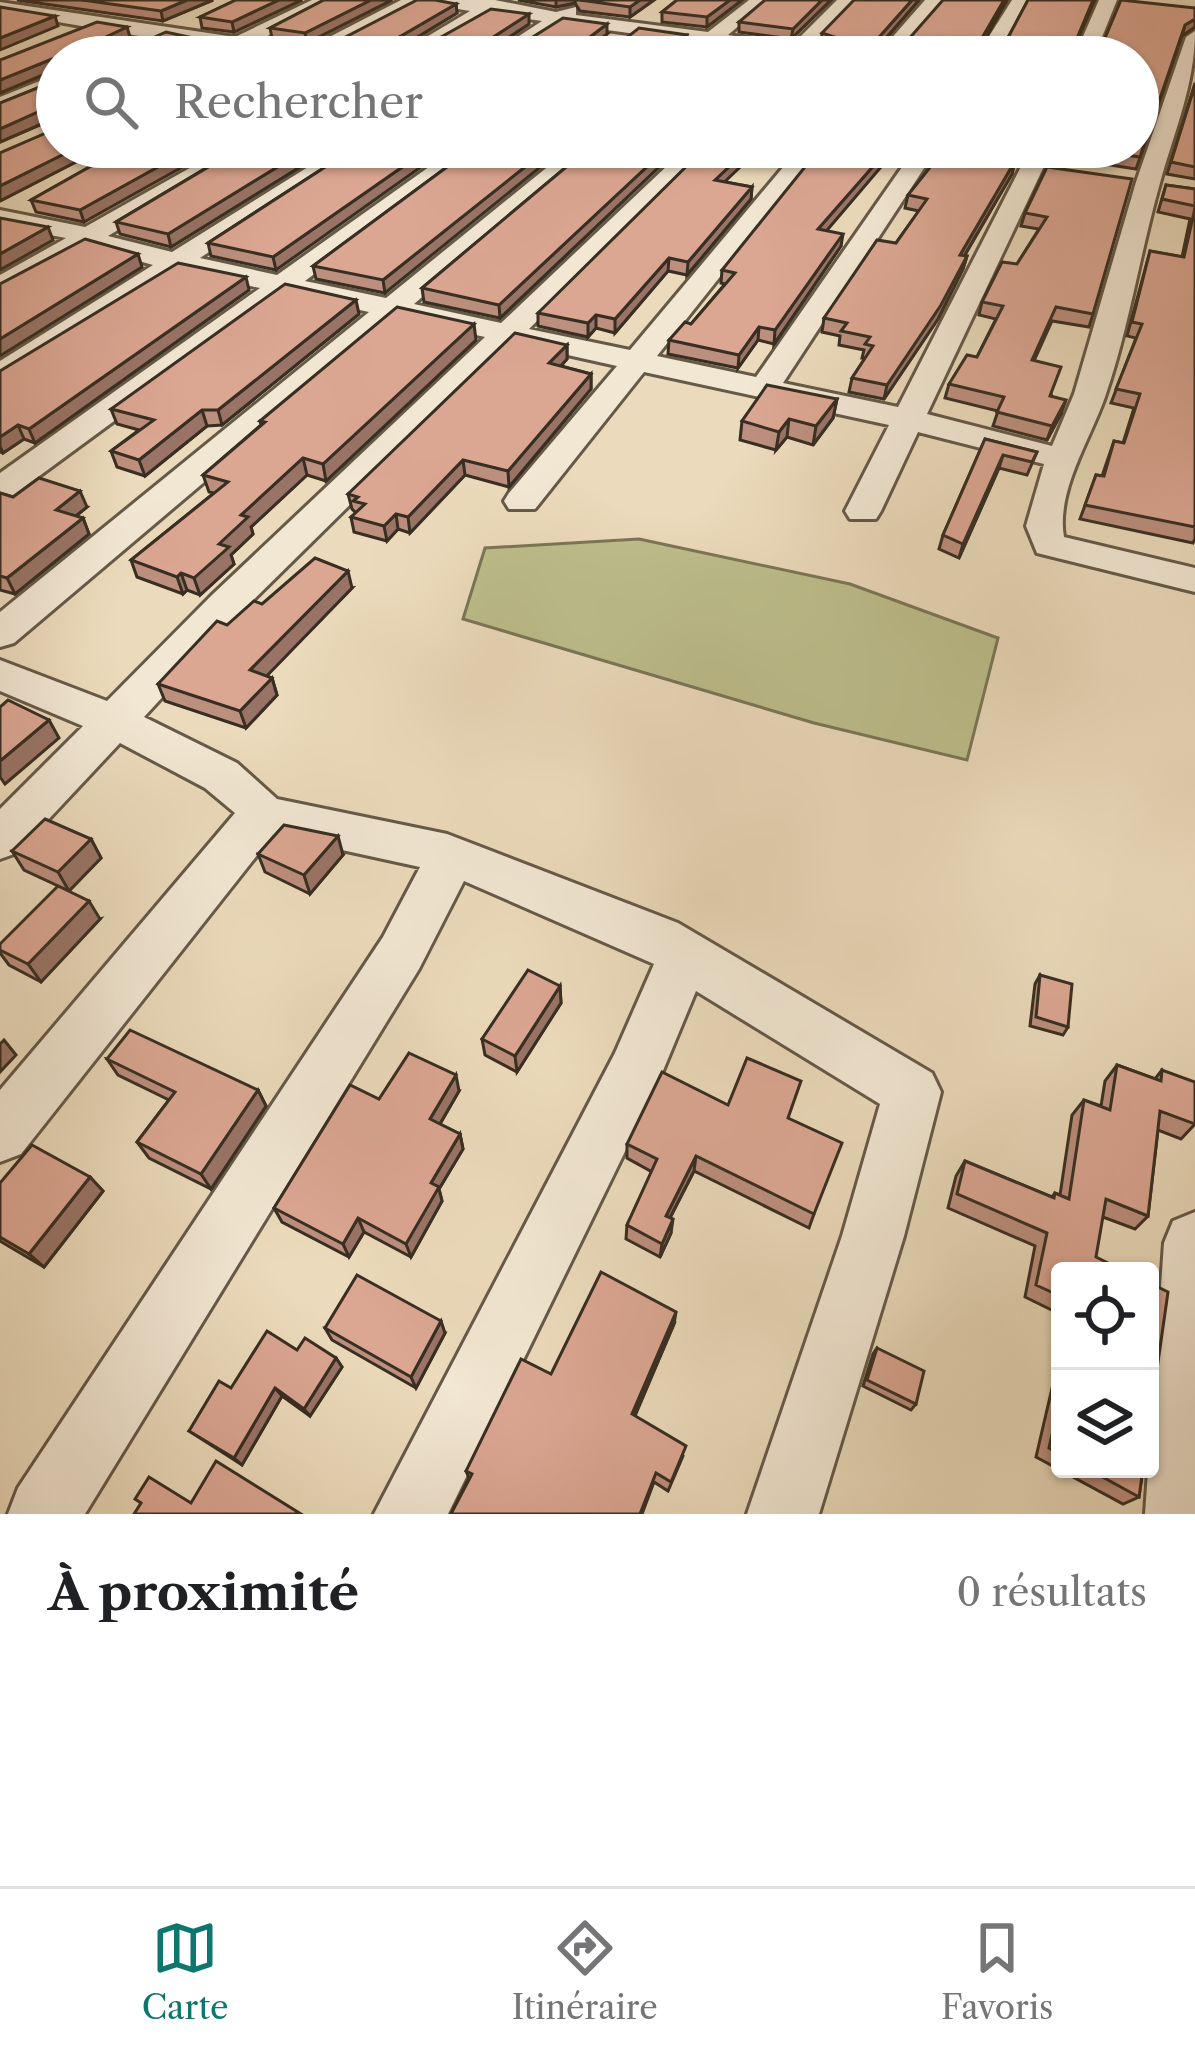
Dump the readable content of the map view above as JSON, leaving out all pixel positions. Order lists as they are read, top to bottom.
{
  "page": {
    "search": "Rechercher",
    "heading": ["À proximité", "0 résultats"],
    "nav": ["Carte", "Itinéraire", "Favoris"]
  }
}
